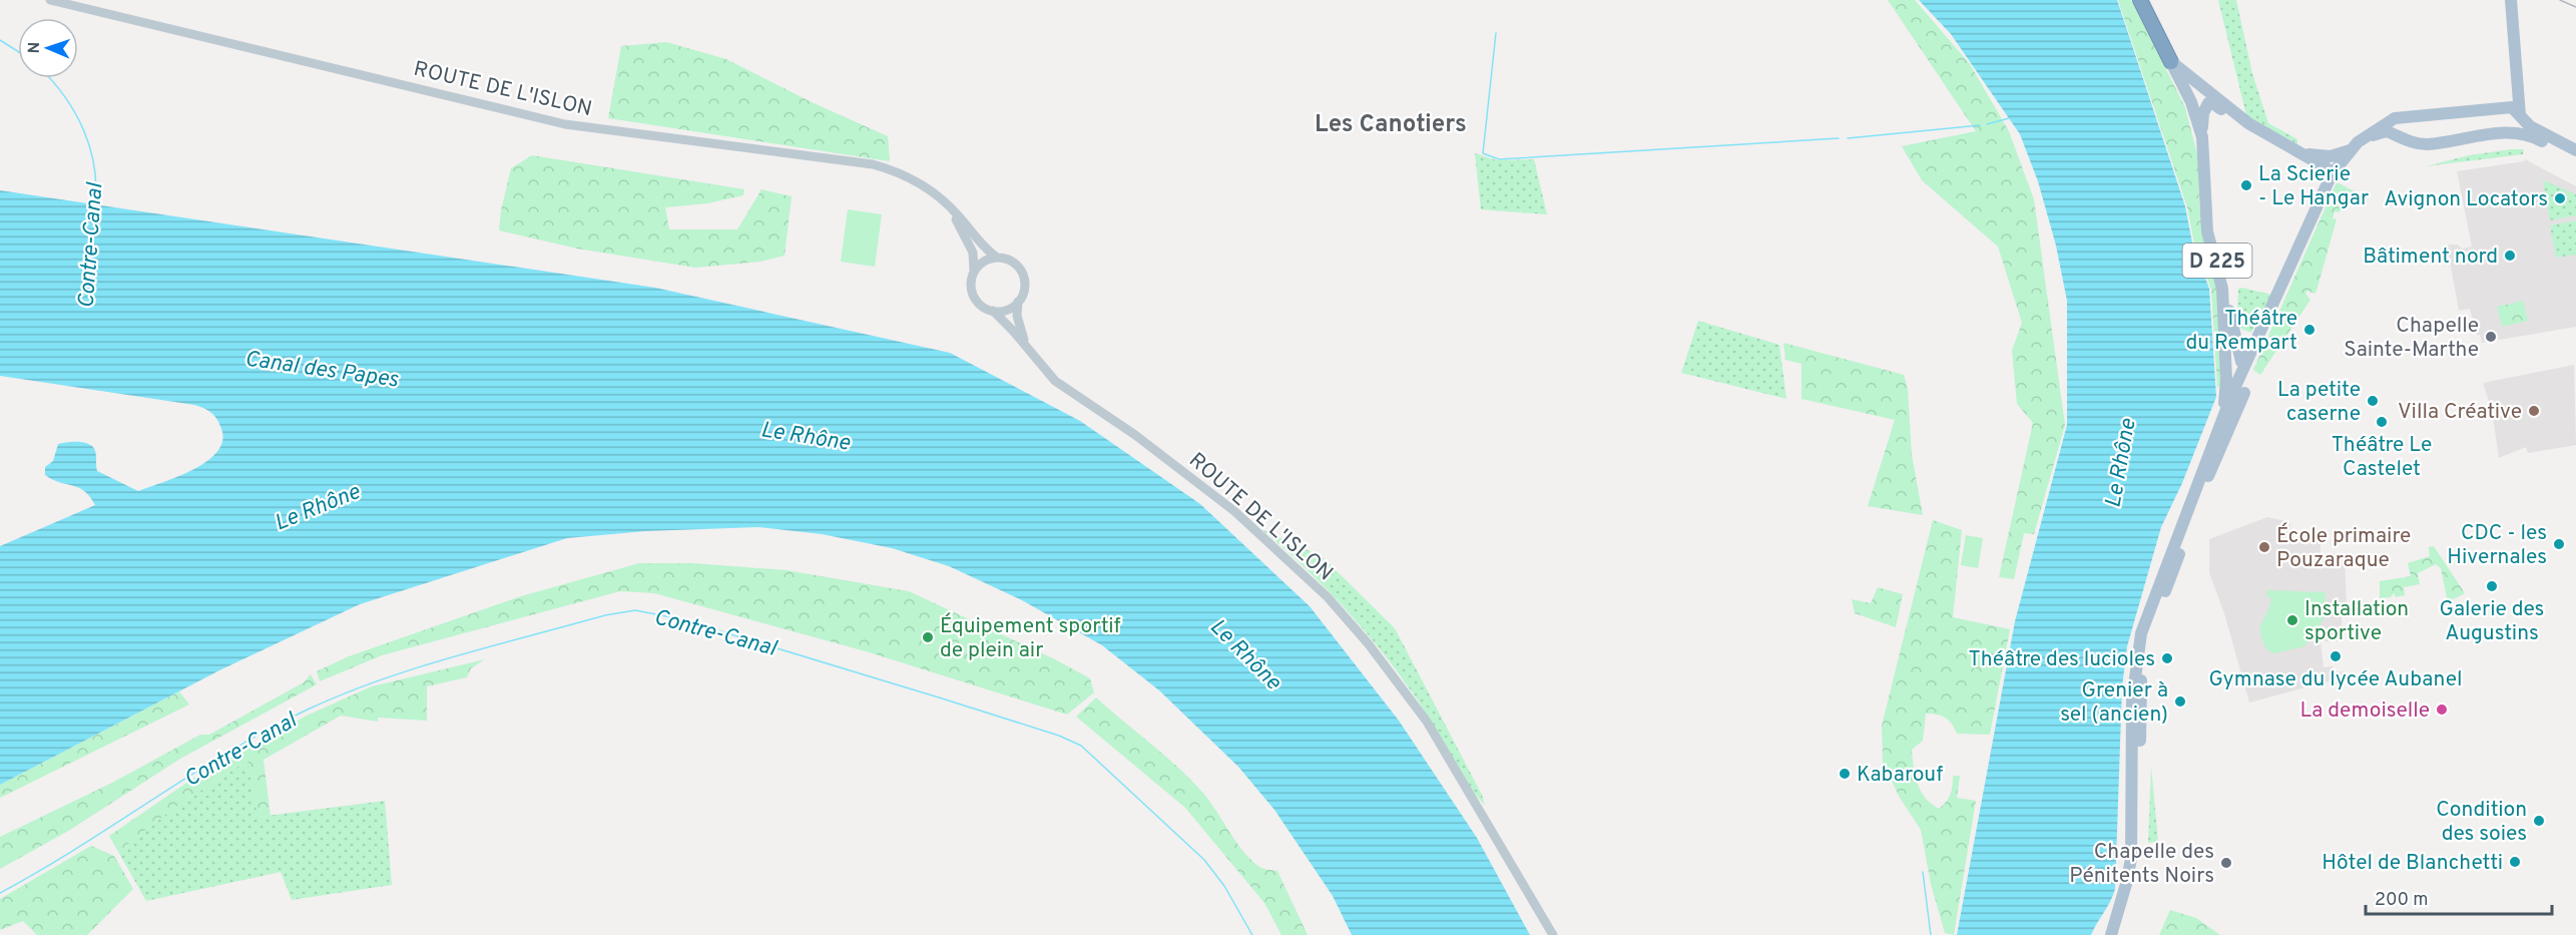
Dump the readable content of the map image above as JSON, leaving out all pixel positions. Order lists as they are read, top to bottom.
{
  "streets": {
    "highway": ["D 225"],
    "street": ["ROUTE DE L'ISLON"]
  },
  "districts": ["Les Canotiers"],
  "water": ["Contre-Canal", "Canal des Papes", "Le Rhône"],
  "places": [
    "La Scierie - Le Hangar",
    "Avignon Locators",
    "Bâtiment nord",
    "Théâtre du Rempart",
    "Chapelle Sainte-Marthe",
    "La petite caserne",
    "Villa Créative",
    "Théâtre Le Castelet",
    "CDC - les Hivernales",
    "École primaire Pouzaraque",
    "Galerie des Augustins",
    "Installation sportive",
    "Équipement sportif de plein air",
    "Gymnase du lycée Aubanel",
    "Théâtre des lucioles",
    "Grenier à sel (ancien)",
    "La demoiselle",
    "Kabarouf",
    "Condition des soies",
    "Hôtel de Blanchetti",
    "Chapelle des Pénitents Noirs"
  ],
  "scale_bar": "200 m",
  "north": "left"
}
